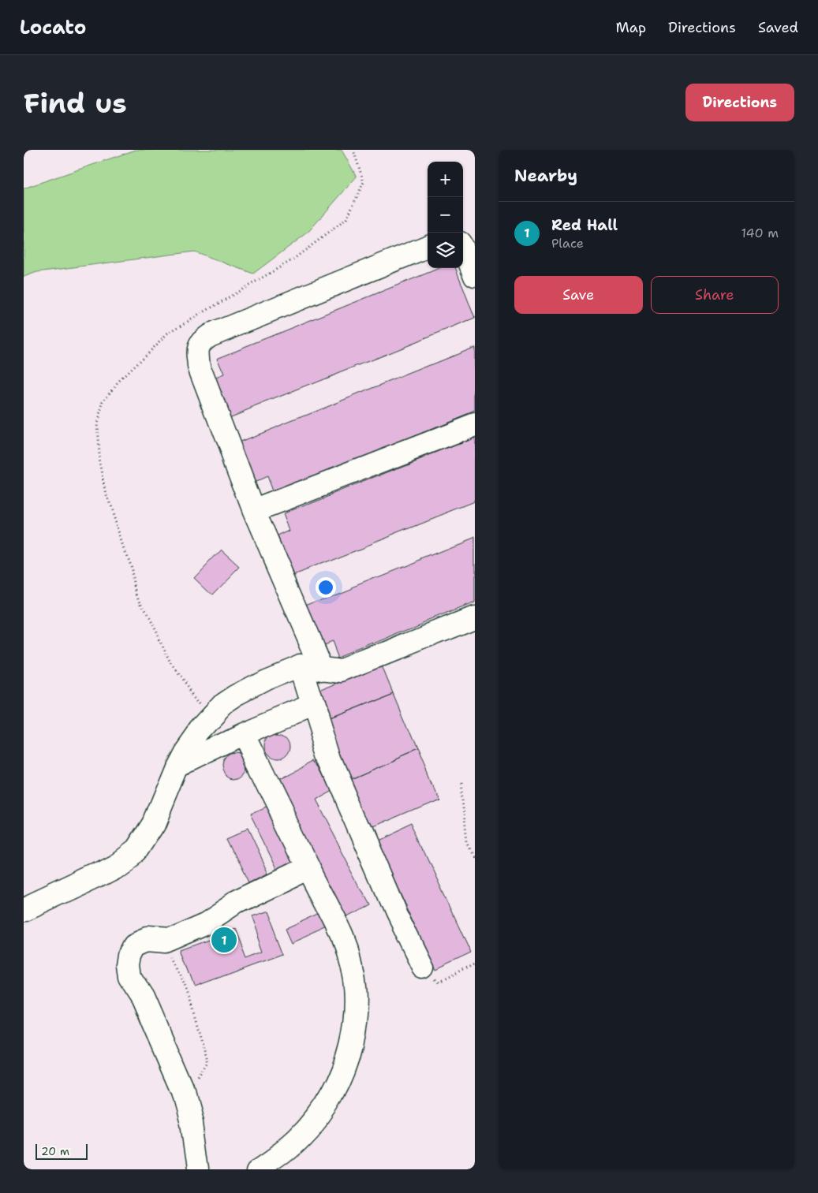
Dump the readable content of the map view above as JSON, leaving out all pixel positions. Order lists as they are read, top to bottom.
{
  "scale_bar": "20 m",
  "page": {
    "header": "Locato",
    "nav": ["Map", "Directions", "Saved"],
    "buttons": [
      "Directions",
      ["Save", "Share"]
    ],
    "title": "Find us",
    "heading": "Nearby",
    "map_buttons": ["+", "−"],
    "list": [
      {
        "mark": "1",
        "name": "Red Hall",
        "note": "Place",
        "value": "140 m"
      }
    ],
    "pins": "1",
    "scale": "20 m"
  }
}
